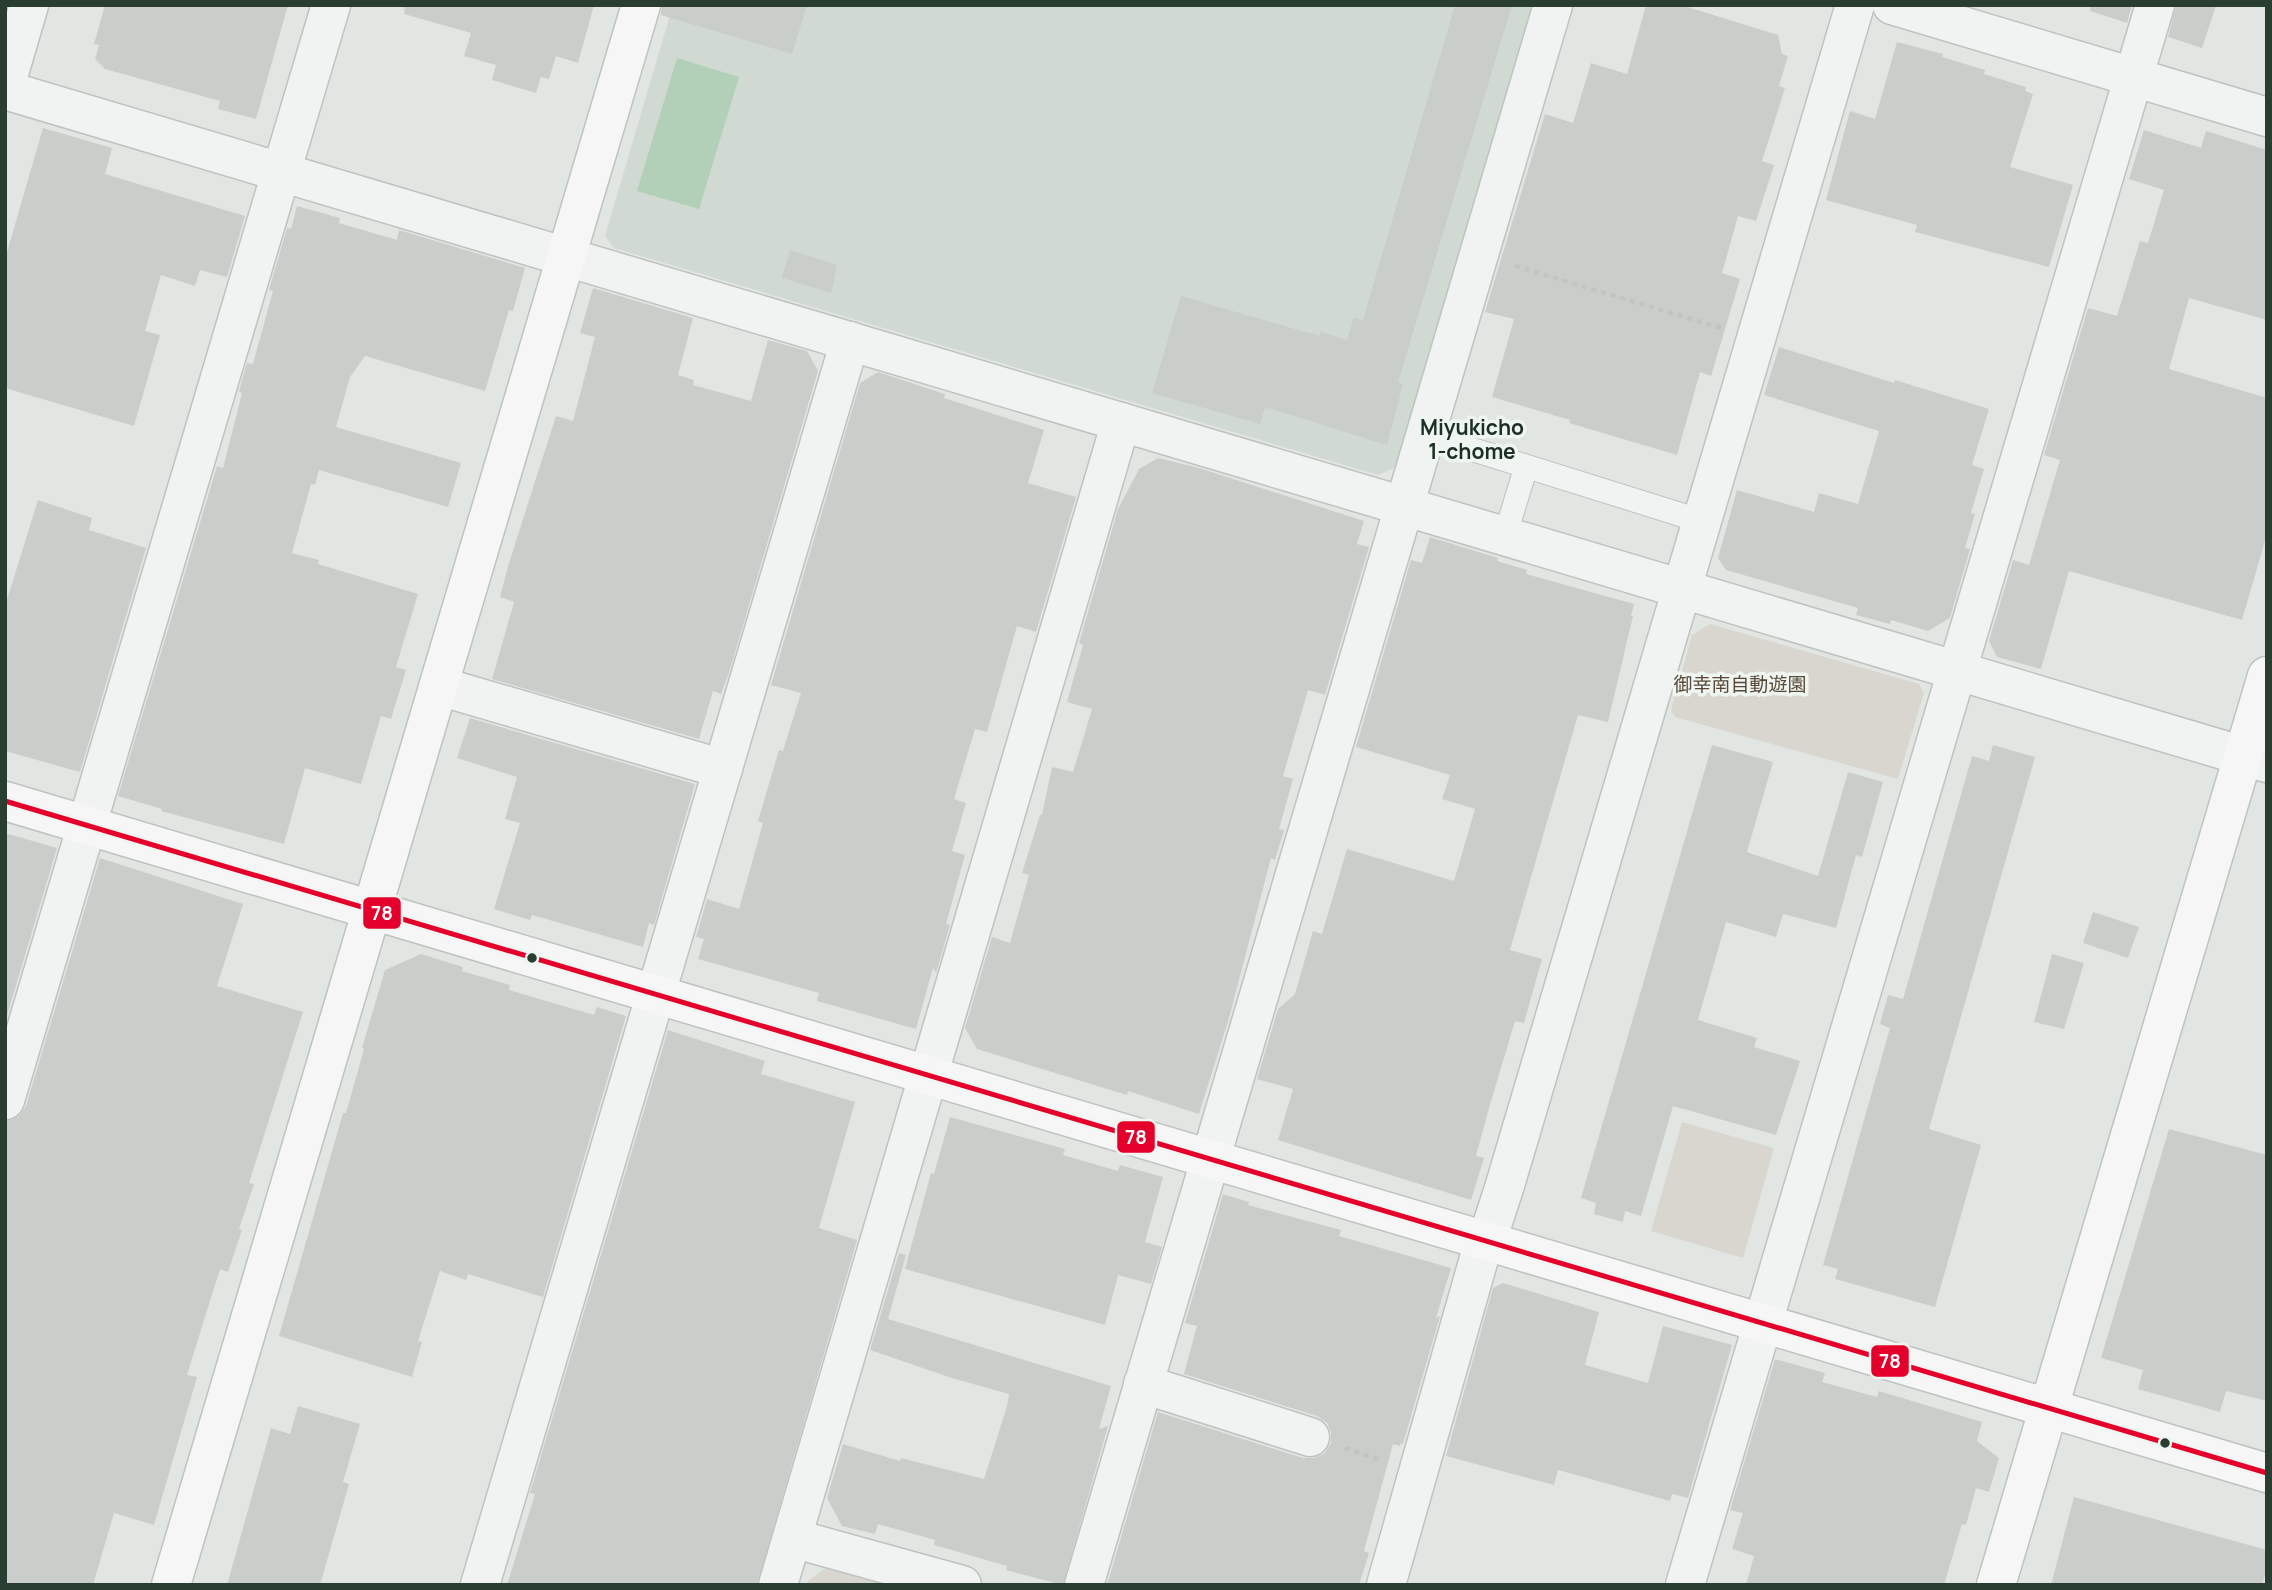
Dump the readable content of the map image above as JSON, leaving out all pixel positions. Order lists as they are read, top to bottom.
{
  "districts": ["Miyukicho 1-chome"],
  "parks": ["御幸南自動遊園"],
  "lines": ["transit line 78"]
}
